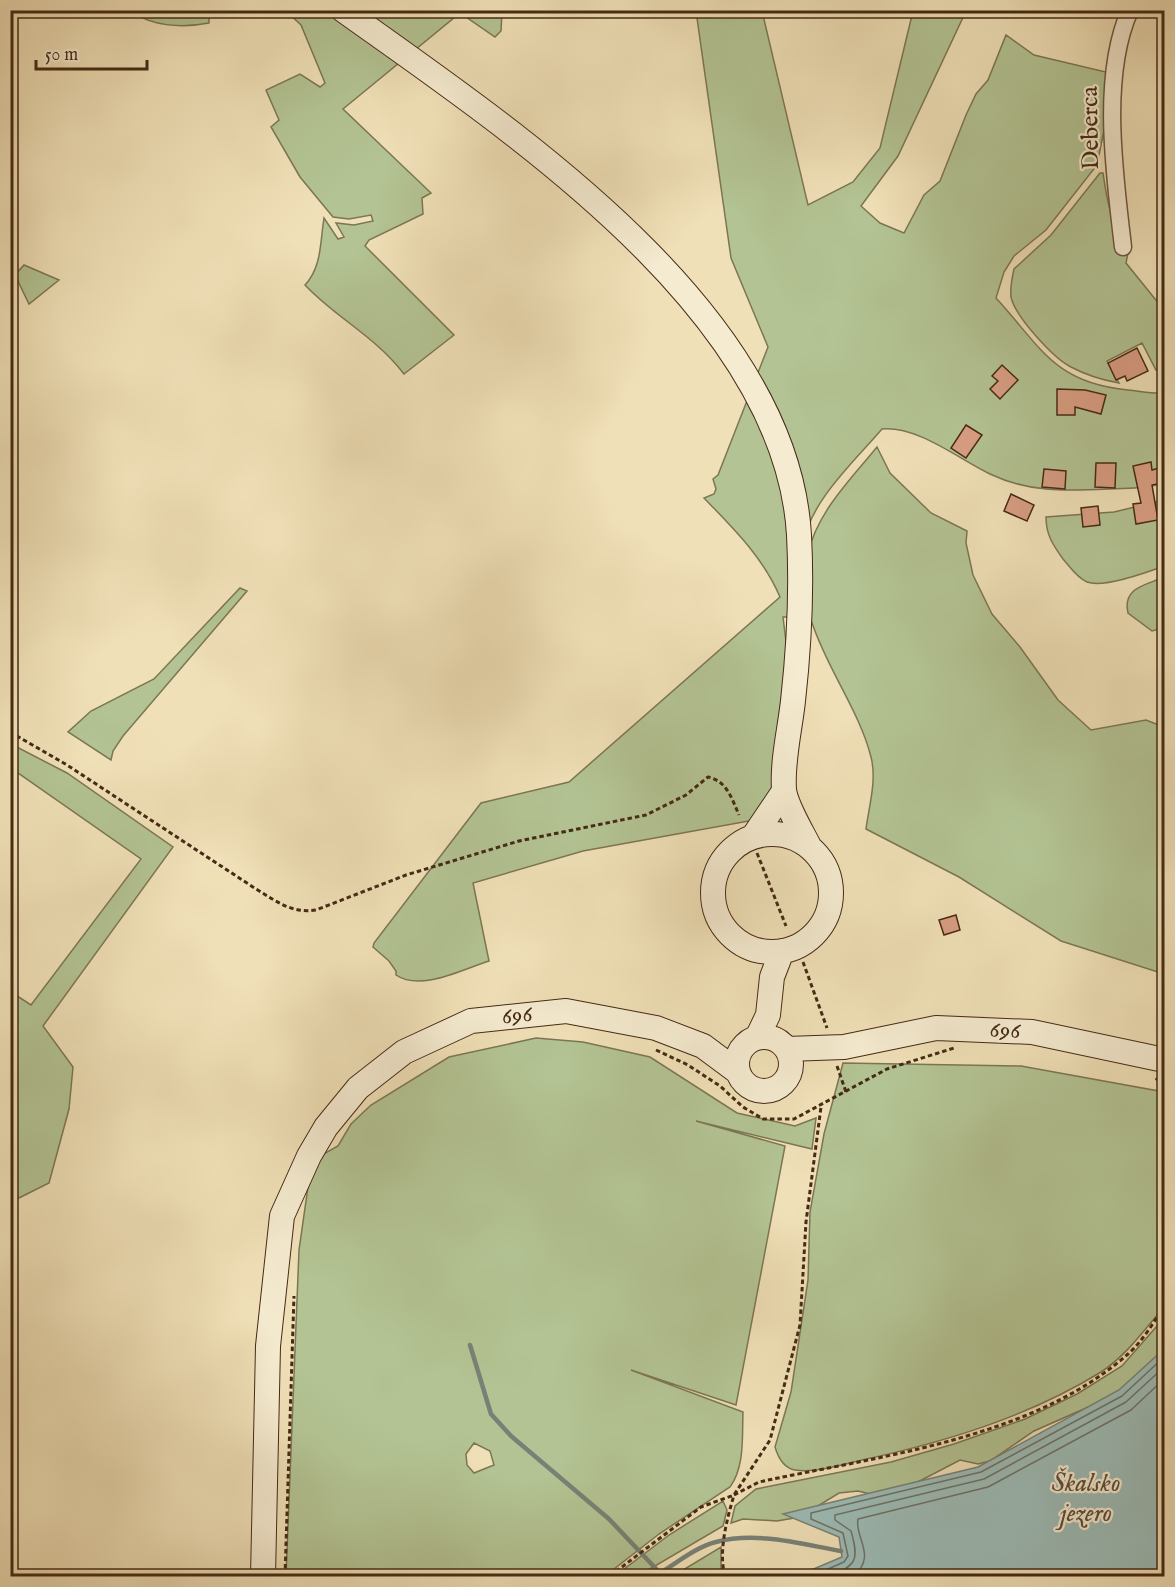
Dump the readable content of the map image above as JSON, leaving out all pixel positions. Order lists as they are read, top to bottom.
{
  "streets": {
    "main road": ["696"],
    "street": ["Deberca"]
  },
  "water": ["Škalsko jezero"],
  "scale_bar": "50 m"
}
